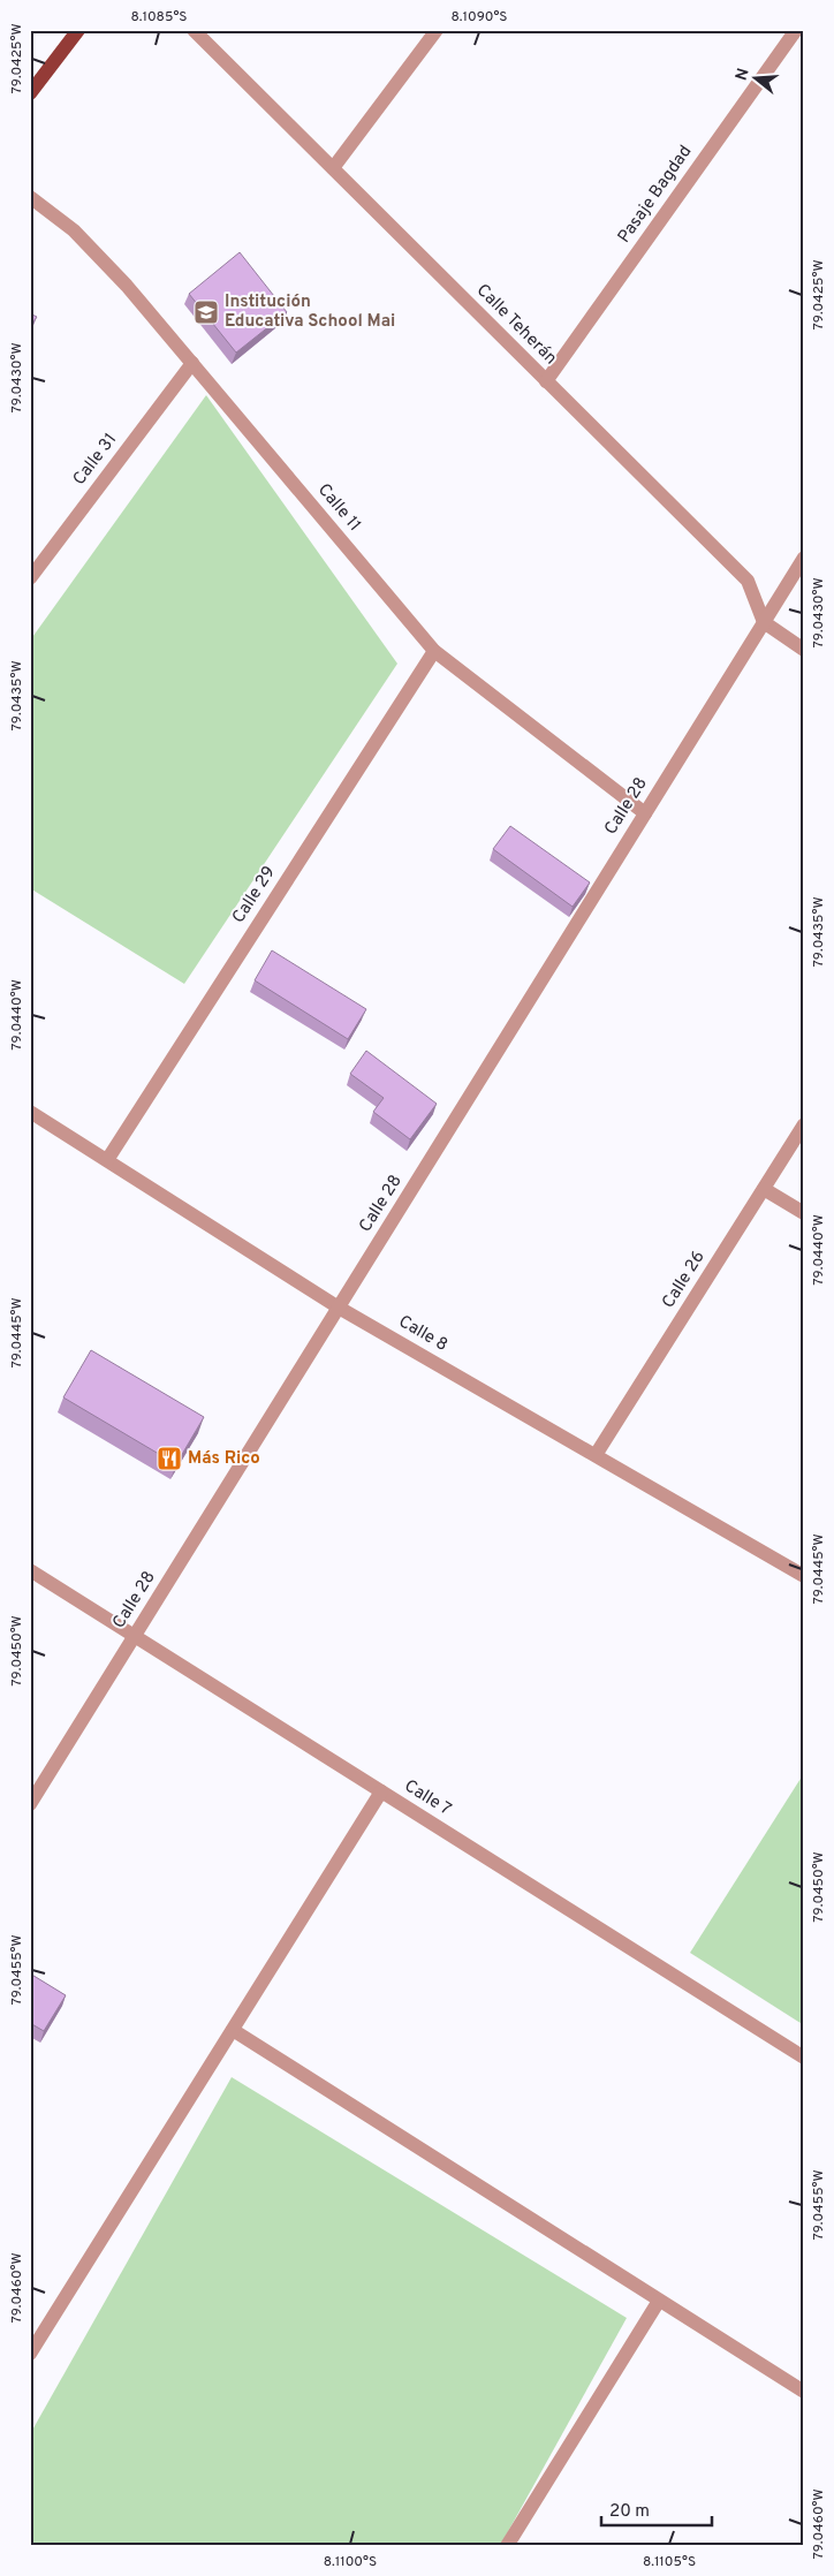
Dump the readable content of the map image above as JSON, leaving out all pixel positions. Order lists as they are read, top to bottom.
{
  "streets": {
    "street": [
      "Pasaje Bagdad",
      "Calle Teherán",
      "Calle 31",
      "Calle 11",
      "Calle 28",
      "Calle 29",
      "Calle 26",
      "Calle 8",
      "Calle 7"
    ]
  },
  "crossings": [
    ["Pasaje Bagdad", "Calle Teherán"],
    ["Calle Teherán", "Calle 28"],
    ["Calle 31", "Calle 11"],
    ["Calle 11", "Calle 28"],
    ["Calle 11", "Calle 29"],
    ["Calle 28", "Calle 8"],
    ["Calle 28", "Calle 7"],
    ["Calle 29", "Calle 8"],
    ["Calle 26", "Calle 8"]
  ],
  "places": {
    "school or university": ["Institución Educativa School Mai"],
    "restaurant": ["Más Rico"]
  },
  "scale_bar": "20 m",
  "north": "left",
  "coordinates": [
    "8.1085°S",
    "8.1090°S",
    "79.0425°W",
    "79.0430°W",
    "79.0435°W",
    "79.0440°W",
    "79.0445°W",
    "79.0450°W",
    "79.0455°W",
    "79.0460°W",
    "8.1100°S",
    "8.1105°S"
  ]
}
